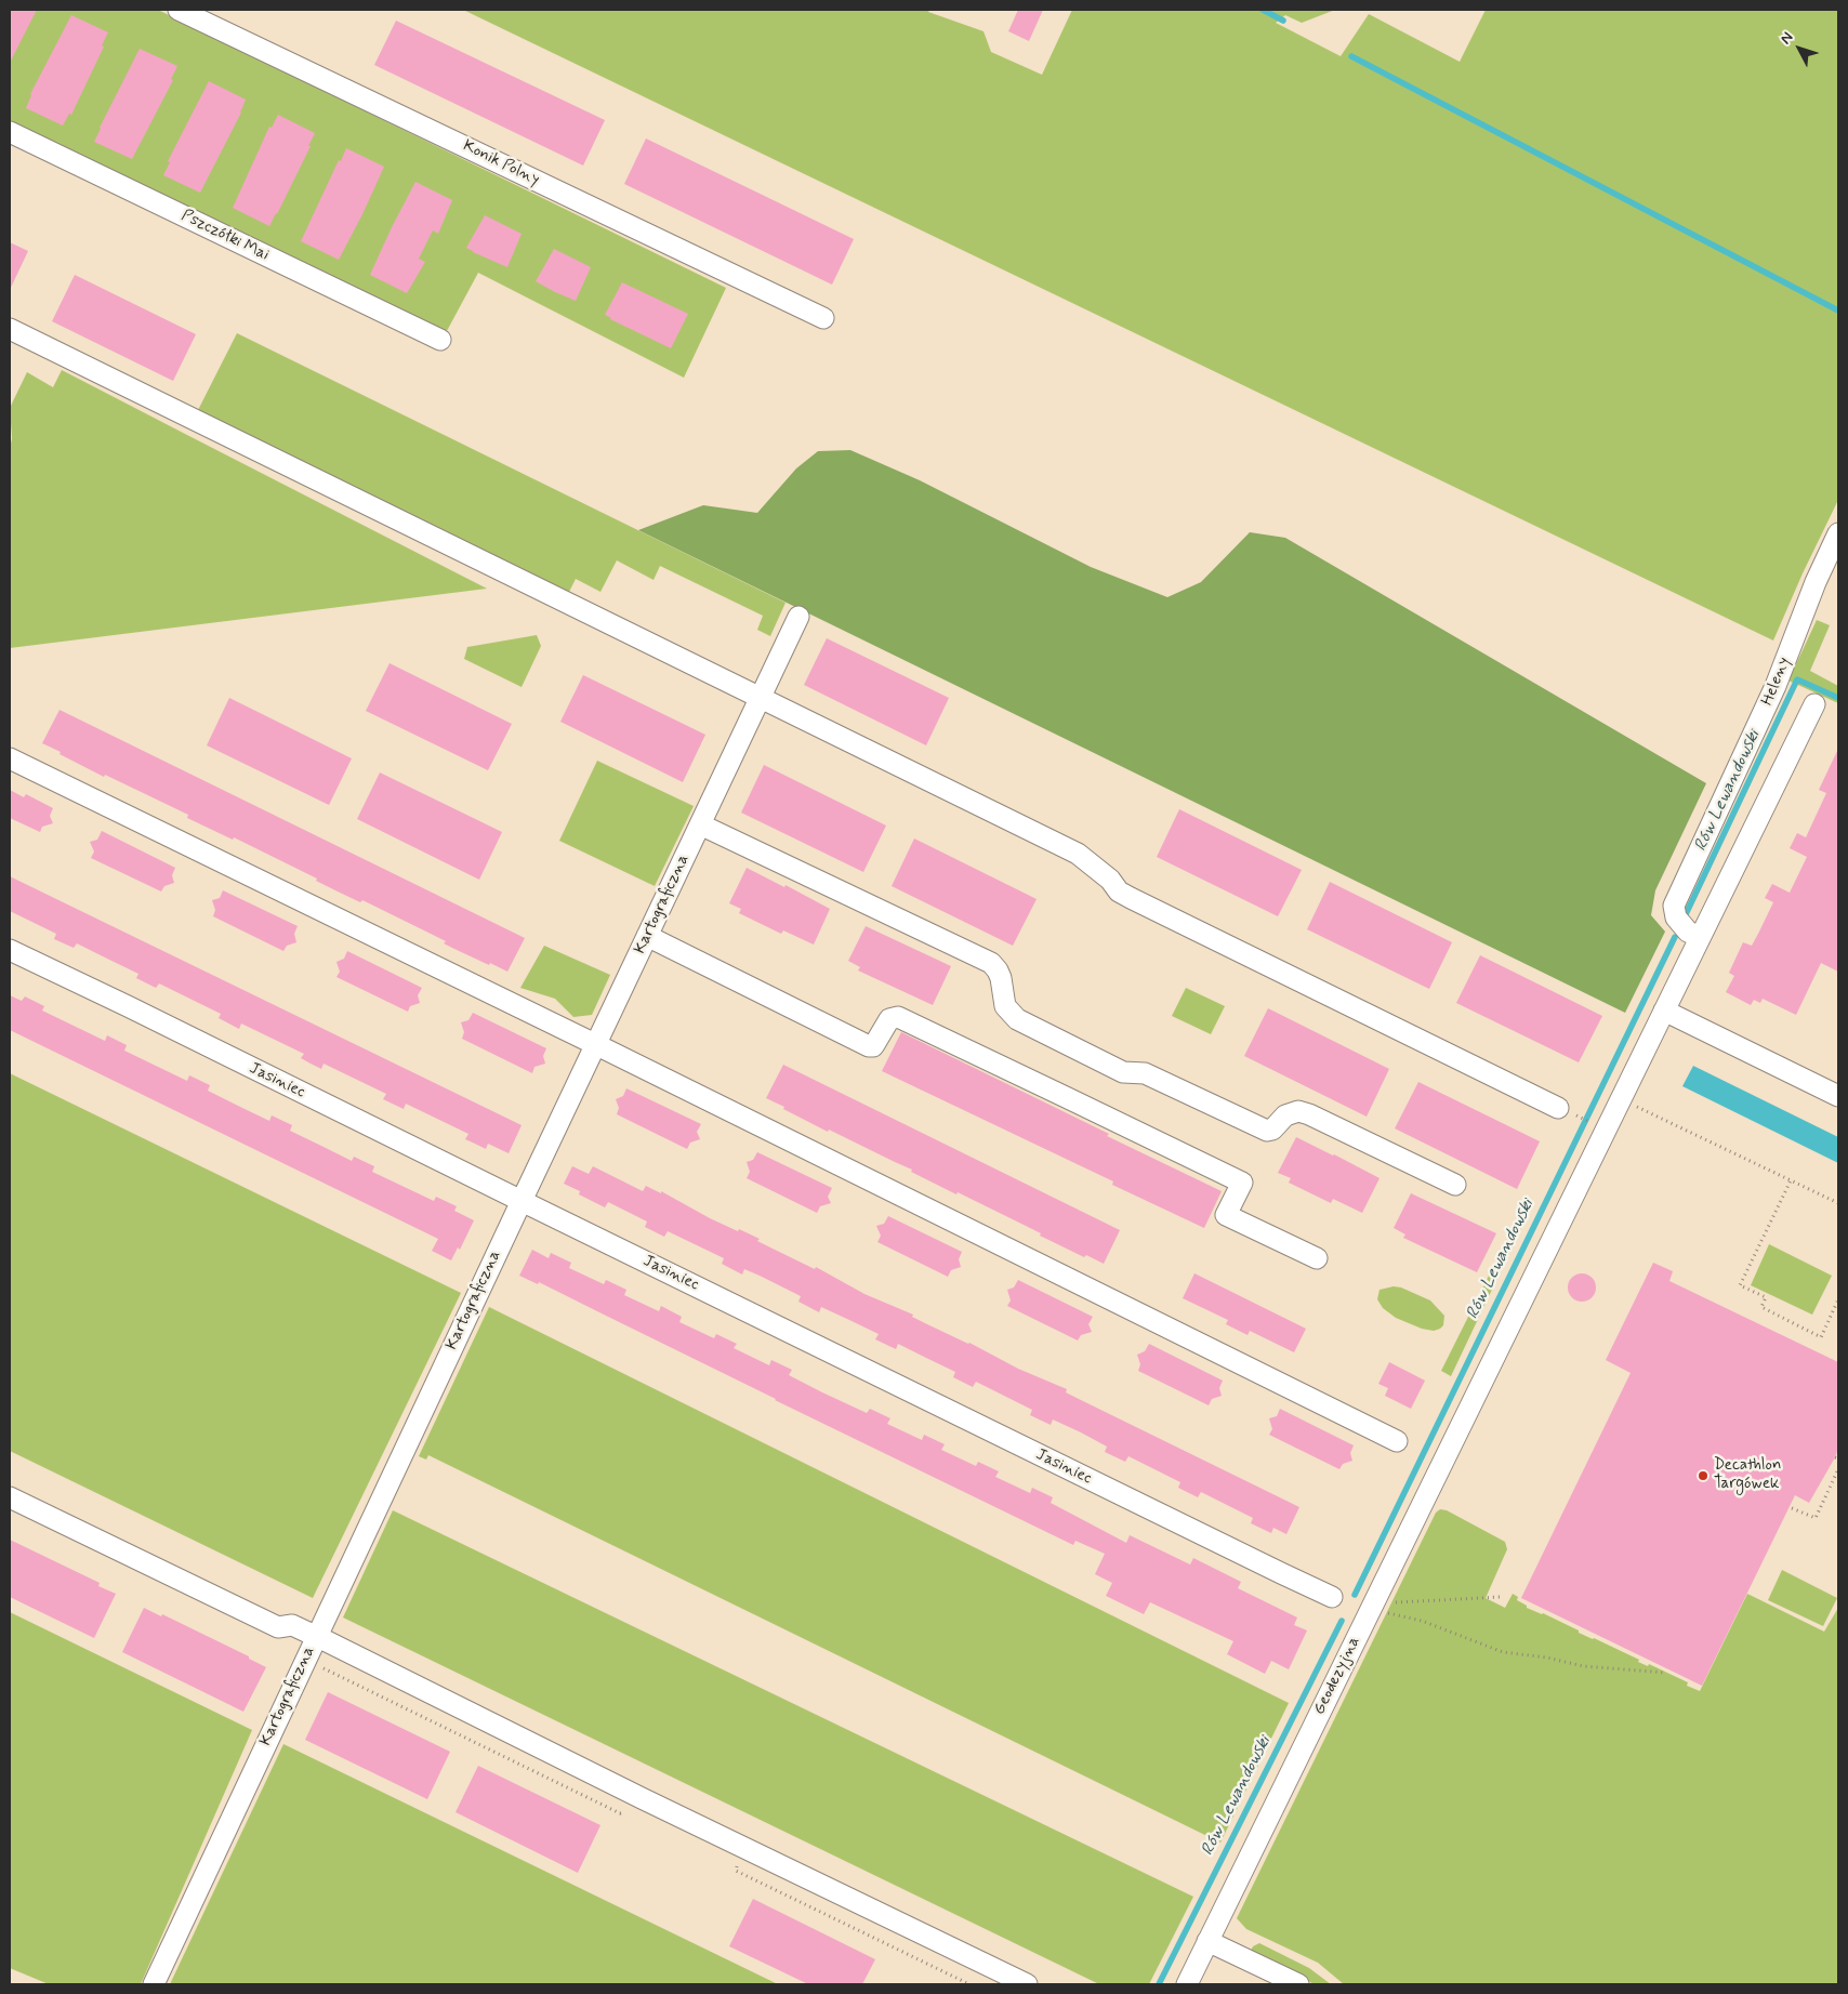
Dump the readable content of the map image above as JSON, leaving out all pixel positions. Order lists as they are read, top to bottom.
{
  "streets": {
    "street": [
      "Konik Polny",
      "Pszczółki Mai",
      "Heleny",
      "Kartograficzna",
      "Jasiniec",
      "Geodezyjna"
    ]
  },
  "crossings": [
    ["Heleny", "Geodezyjna"],
    ["Kartograficzna", "Jasiniec"]
  ],
  "water": ["Rów Lewandowski"],
  "places": ["Decathlon Targówek"],
  "north": "top left"
}
